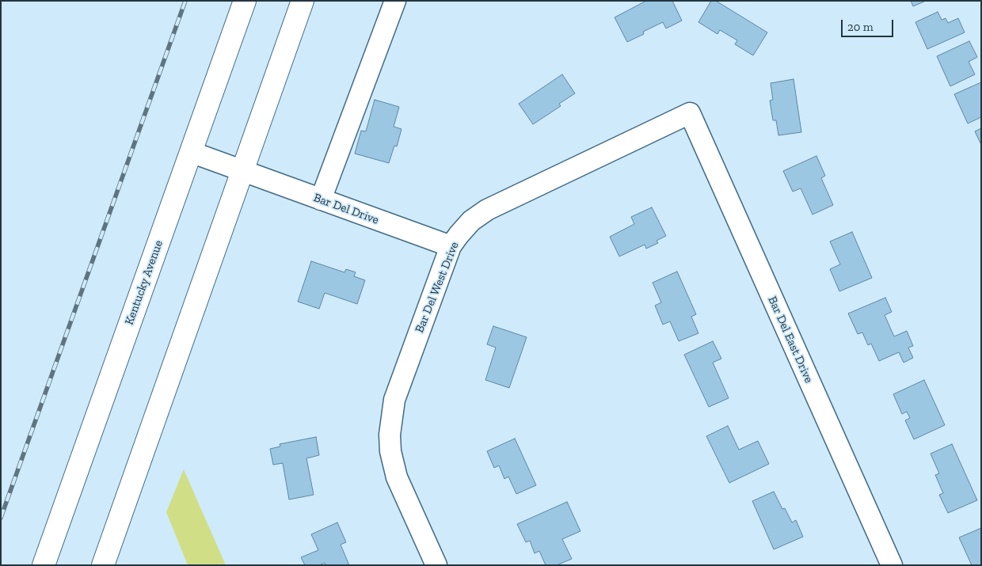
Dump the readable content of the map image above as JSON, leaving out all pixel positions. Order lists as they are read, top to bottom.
{
  "streets": {
    "main road": ["Kentucky Avenue"],
    "street": ["Bar Del Drive", "Bar Del West Drive", "Bar Del East Drive"]
  },
  "crossings": [
    ["Bar Del Drive", "Bar Del West Drive"],
    ["Bar Del West Drive", "Bar Del East Drive"]
  ],
  "scale_bar": "20 m"
}
